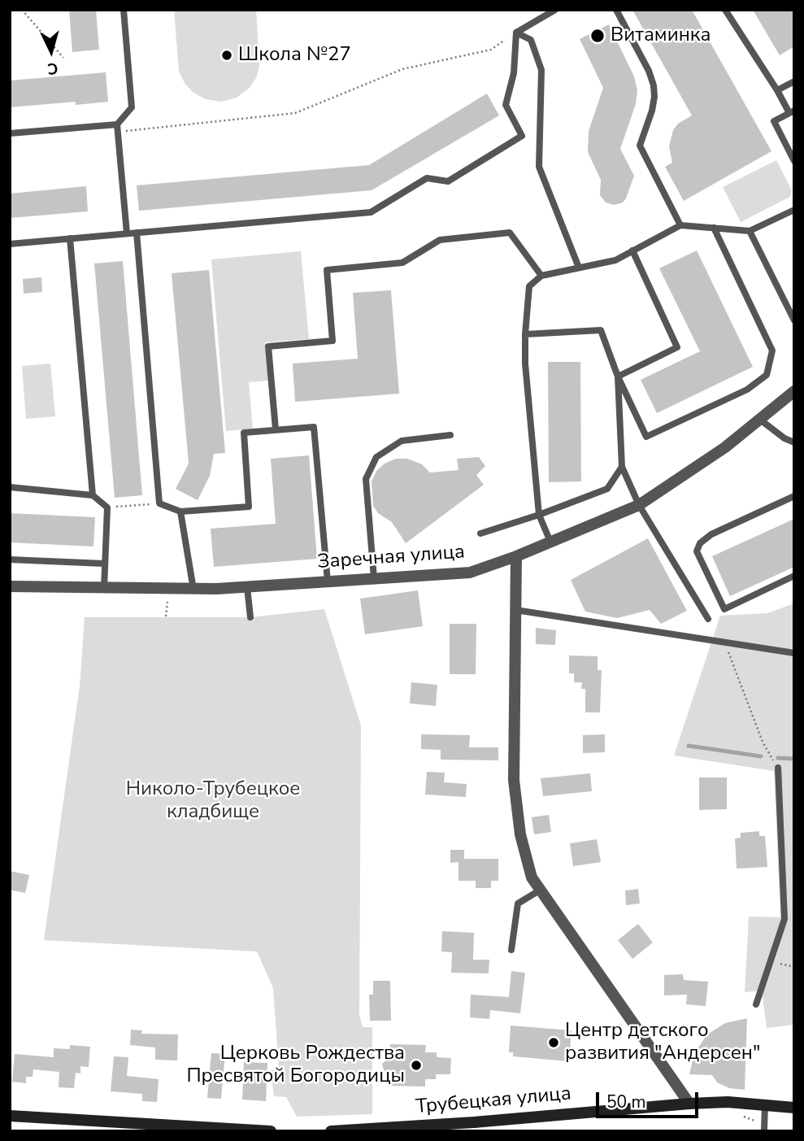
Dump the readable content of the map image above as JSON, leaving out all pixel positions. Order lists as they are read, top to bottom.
{
  "streets": {
    "main road": ["Трубецкая улица"],
    "street": ["Заречная улица"]
  },
  "parks": ["Николо-Трубецкое кладбище"],
  "places": [
    "Витаминка",
    "Школа №27",
    "Центр детского развития \"Андерсен\"",
    "Церковь Рождества Пресвятой Богородицы"
  ],
  "scale_bar": "50 m",
  "north": "bottom"
}
